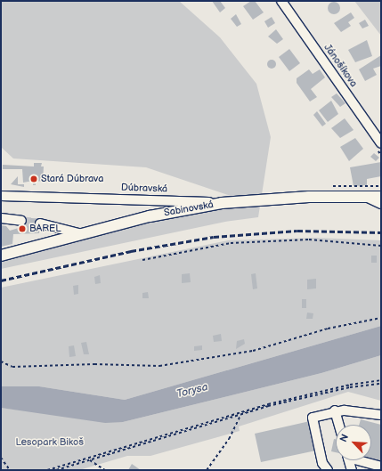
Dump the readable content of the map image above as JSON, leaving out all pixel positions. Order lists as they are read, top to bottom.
{
  "streets": {
    "main road": ["Sabinovská"],
    "street": ["Jánošíkova", "Dúbravská"]
  },
  "crossings": [
    ["Dúbravská", "Sabinovská"]
  ],
  "water": ["Torysa"],
  "parks": ["Lesopark Bikoš"],
  "places": ["Stará Dúbrava", "BAREL"],
  "north": "top left"
}
